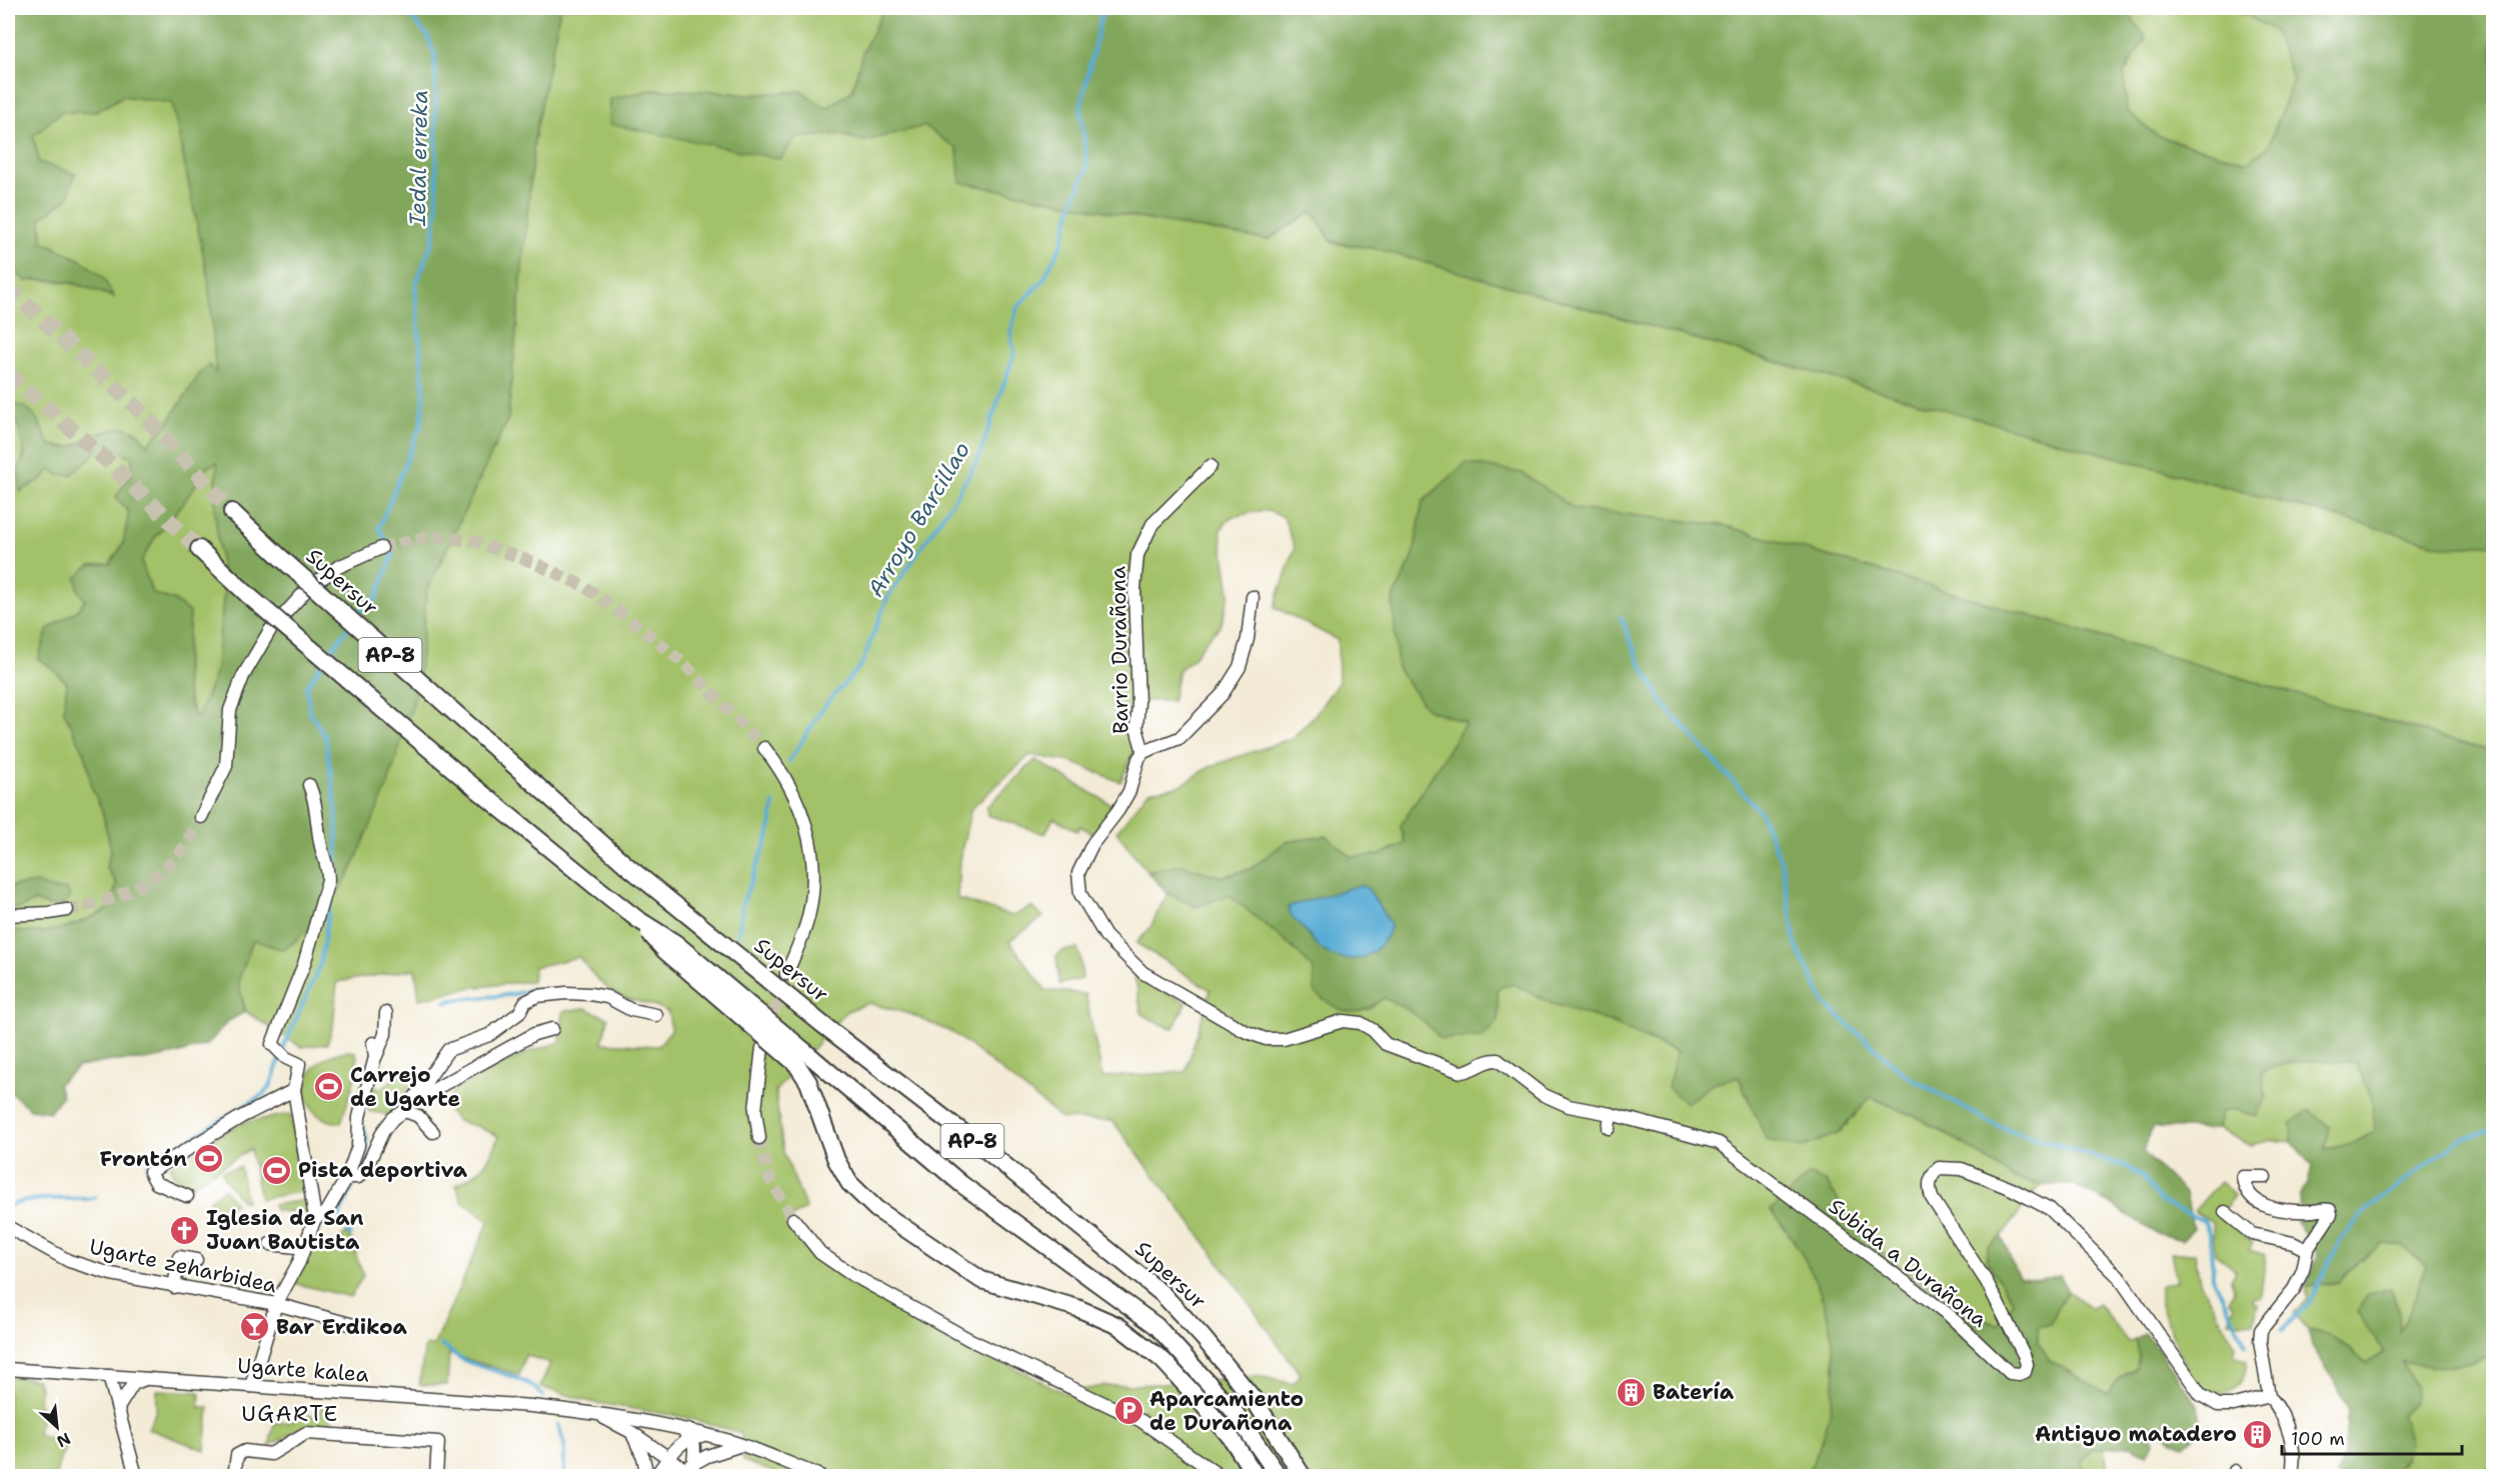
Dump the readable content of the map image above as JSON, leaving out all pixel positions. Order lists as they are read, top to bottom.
{
  "streets": {
    "highway": ["Supersur", "AP-8"],
    "street": [
      "Barrio Durañona",
      "Subida a Durañona",
      "Ugarte zeharbidea",
      "Ugarte kalea"
    ]
  },
  "crossings": [
    ["Barrio Durañona", "Subida a Durañona"]
  ],
  "districts": ["UGARTE"],
  "water": ["Iedal erreka", "Arroyo Barcillao"],
  "places": {
    "sports": ["Carrejo de Ugarte", "Frontón", "Pista deportiva"],
    "church": ["Iglesia de San Juan Bautista"],
    "bar": ["Bar Erdikoa"],
    "building": ["Batería", "Antiguo matadero"],
    "parking": ["Aparcamiento de Durañona"]
  },
  "scale_bar": "100 m",
  "north": "bottom right"
}
